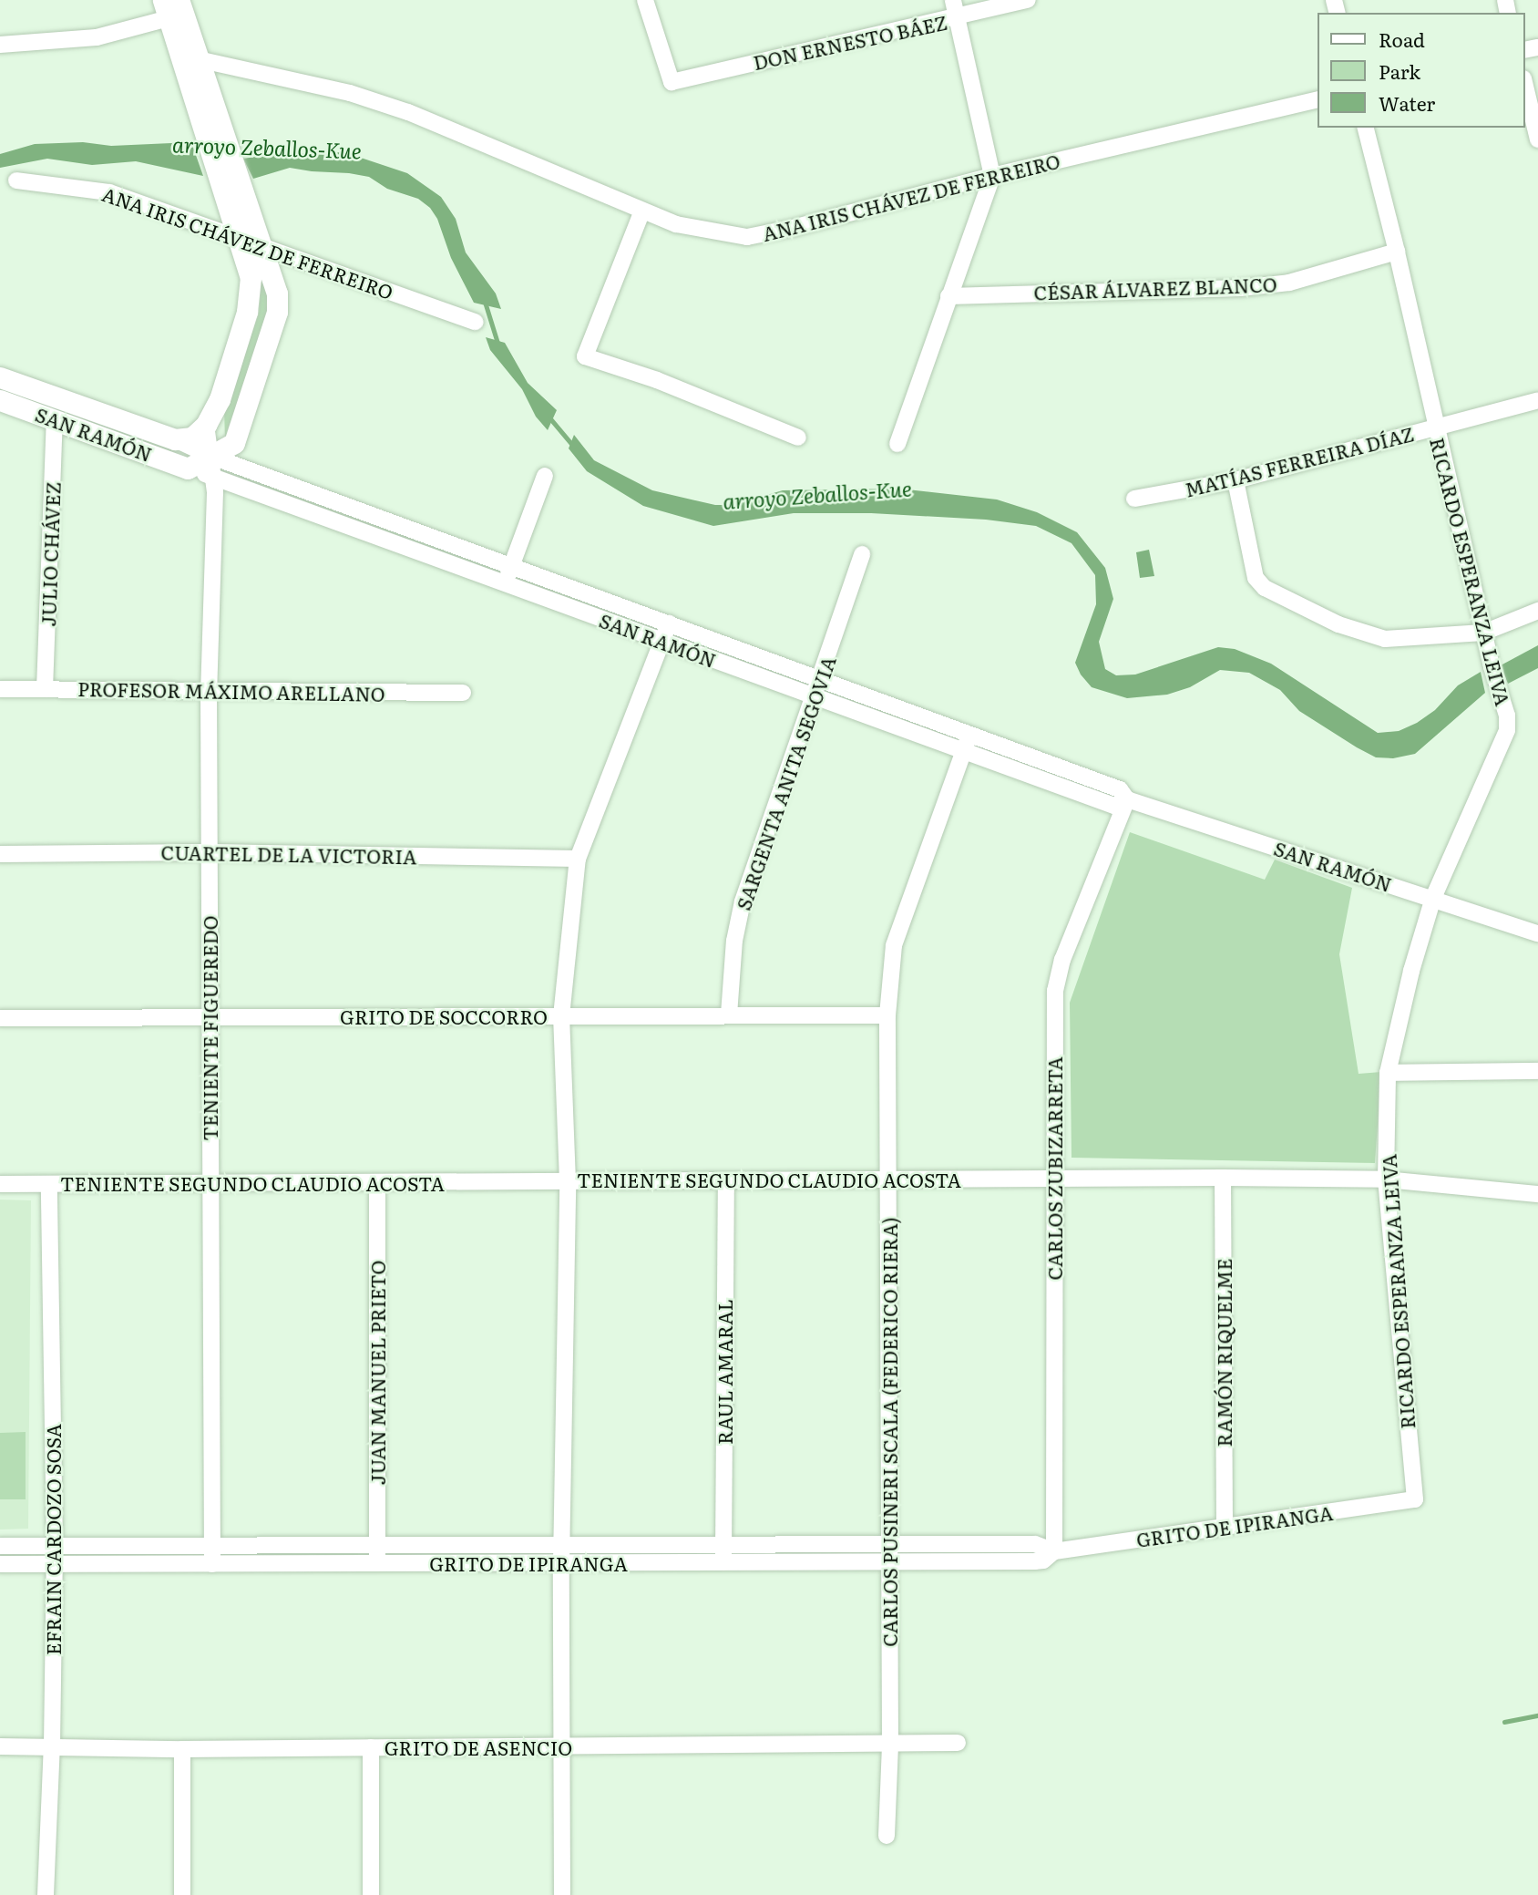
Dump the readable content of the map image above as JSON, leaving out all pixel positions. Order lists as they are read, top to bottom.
{
  "streets": {
    "street": [
      "DON ERNESTO BÁEZ",
      "ANA IRIS CHÁVEZ DE FERREIRO",
      "CÉSAR ÁLVAREZ BLANCO",
      "SAN RAMÓN",
      "MATÍAS FERREIRA DÍAZ",
      "JULIO CHÁVEZ",
      "RICARDO ESPERANZA LEIVA",
      "PROFESOR MÁXIMO ARELLANO",
      "SARGENTA ANITA SEGOVIA",
      "CUARTEL DE LA VICTORIA",
      "GRITO DE SOCCORRO",
      "TENIENTE FIGUEREDO",
      "CARLOS ZUBIZARRETA",
      "TENIENTE SEGUNDO CLAUDIO ACOSTA",
      "RAMÓN RIQUELME",
      "RAUL AMARAL",
      "JUAN MANUEL PRIETO",
      "CARLOS PUSINERI SCALA (FEDERICO RIERA)",
      "GRITO DE IPIRANGA",
      "EFRAIN CARDOZO SOSA",
      "GRITO DE ASENCIO"
    ]
  },
  "crossings": [
    ["CÉSAR ÁLVAREZ BLANCO", "RICARDO ESPERANZA LEIVA"],
    ["SAN RAMÓN", "JULIO CHÁVEZ"],
    ["SAN RAMÓN", "RICARDO ESPERANZA LEIVA"],
    ["SAN RAMÓN", "SARGENTA ANITA SEGOVIA"],
    ["SAN RAMÓN", "TENIENTE FIGUEREDO"],
    ["SAN RAMÓN", "CARLOS ZUBIZARRETA"],
    ["SAN RAMÓN", "CARLOS PUSINERI SCALA (FEDERICO RIERA)"],
    ["MATÍAS FERREIRA DÍAZ", "RICARDO ESPERANZA LEIVA"],
    ["JULIO CHÁVEZ", "PROFESOR MÁXIMO ARELLANO"],
    ["RICARDO ESPERANZA LEIVA", "TENIENTE SEGUNDO CLAUDIO ACOSTA"],
    ["RICARDO ESPERANZA LEIVA", "GRITO DE IPIRANGA"],
    ["PROFESOR MÁXIMO ARELLANO", "TENIENTE FIGUEREDO"],
    ["SARGENTA ANITA SEGOVIA", "GRITO DE SOCCORRO"],
    ["CUARTEL DE LA VICTORIA", "TENIENTE FIGUEREDO"],
    ["GRITO DE SOCCORRO", "TENIENTE FIGUEREDO"],
    ["GRITO DE SOCCORRO", "CARLOS PUSINERI SCALA (FEDERICO RIERA)"],
    ["TENIENTE FIGUEREDO", "TENIENTE SEGUNDO CLAUDIO ACOSTA"],
    ["TENIENTE FIGUEREDO", "GRITO DE IPIRANGA"],
    ["CARLOS ZUBIZARRETA", "TENIENTE SEGUNDO CLAUDIO ACOSTA"],
    ["CARLOS ZUBIZARRETA", "GRITO DE IPIRANGA"],
    ["TENIENTE SEGUNDO CLAUDIO ACOSTA", "RAMÓN RIQUELME"],
    ["TENIENTE SEGUNDO CLAUDIO ACOSTA", "RAUL AMARAL"],
    ["TENIENTE SEGUNDO CLAUDIO ACOSTA", "JUAN MANUEL PRIETO"],
    ["TENIENTE SEGUNDO CLAUDIO ACOSTA", "CARLOS PUSINERI SCALA (FEDERICO RIERA)"],
    ["TENIENTE SEGUNDO CLAUDIO ACOSTA", "EFRAIN CARDOZO SOSA"],
    ["RAMÓN RIQUELME", "GRITO DE IPIRANGA"],
    ["RAUL AMARAL", "GRITO DE IPIRANGA"],
    ["JUAN MANUEL PRIETO", "GRITO DE IPIRANGA"],
    ["CARLOS PUSINERI SCALA (FEDERICO RIERA)", "GRITO DE IPIRANGA"],
    ["CARLOS PUSINERI SCALA (FEDERICO RIERA)", "GRITO DE ASENCIO"],
    ["GRITO DE IPIRANGA", "EFRAIN CARDOZO SOSA"],
    ["EFRAIN CARDOZO SOSA", "GRITO DE ASENCIO"]
  ],
  "water": ["arroyo Zeballos-Kue"],
  "legend": ["Road", "Park", "Water"]
}
